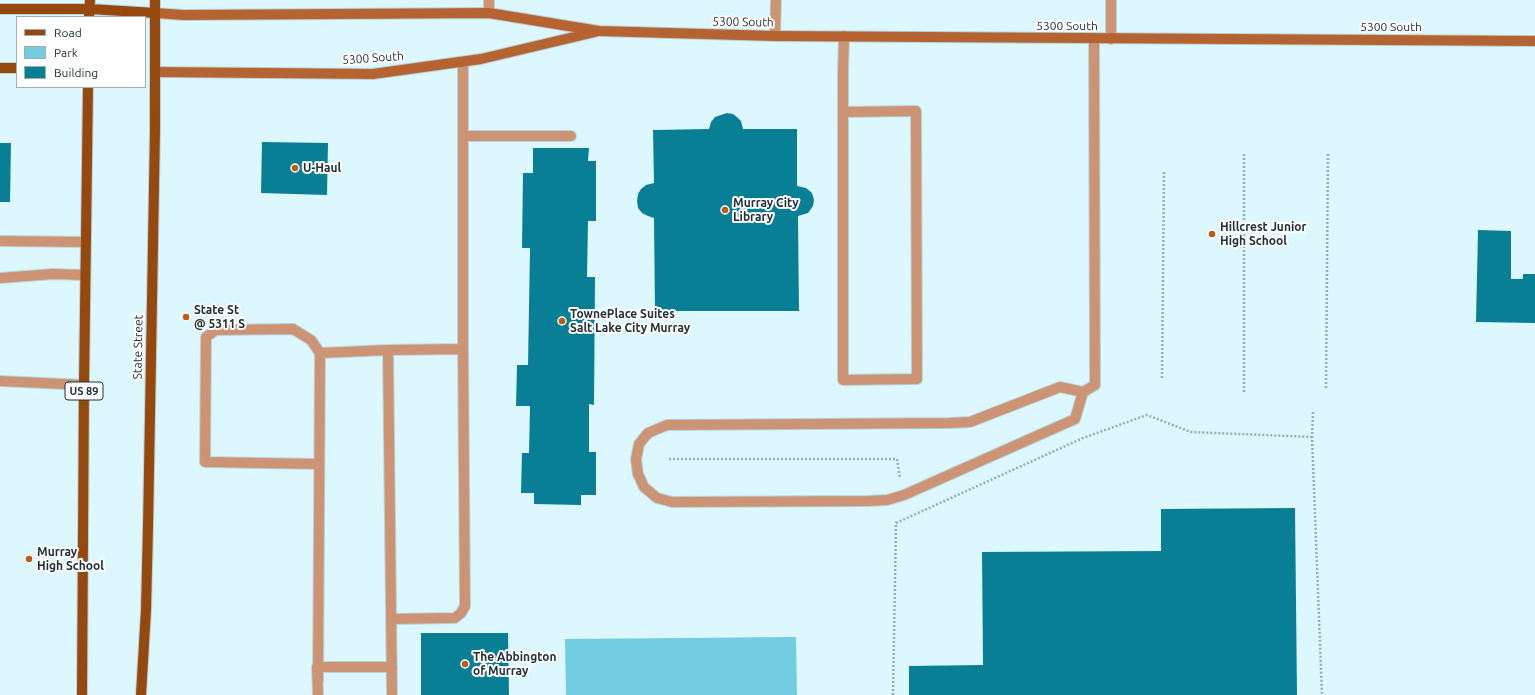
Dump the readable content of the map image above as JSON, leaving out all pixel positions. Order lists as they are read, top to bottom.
{
  "streets": {
    "main road": ["5300 South", "State Street", "US 89"]
  },
  "crossings": [
    ["5300 South", "State Street"]
  ],
  "places": [
    "U-Haul",
    "Murray City Library",
    "Hillcrest Junior High School",
    "State St @ 5311 S",
    "TownePlace Suites Salt Lake City Murray",
    "Murray High School",
    "The Abbington of Murray"
  ],
  "legend": ["Road", "Park", "Building"]
}
